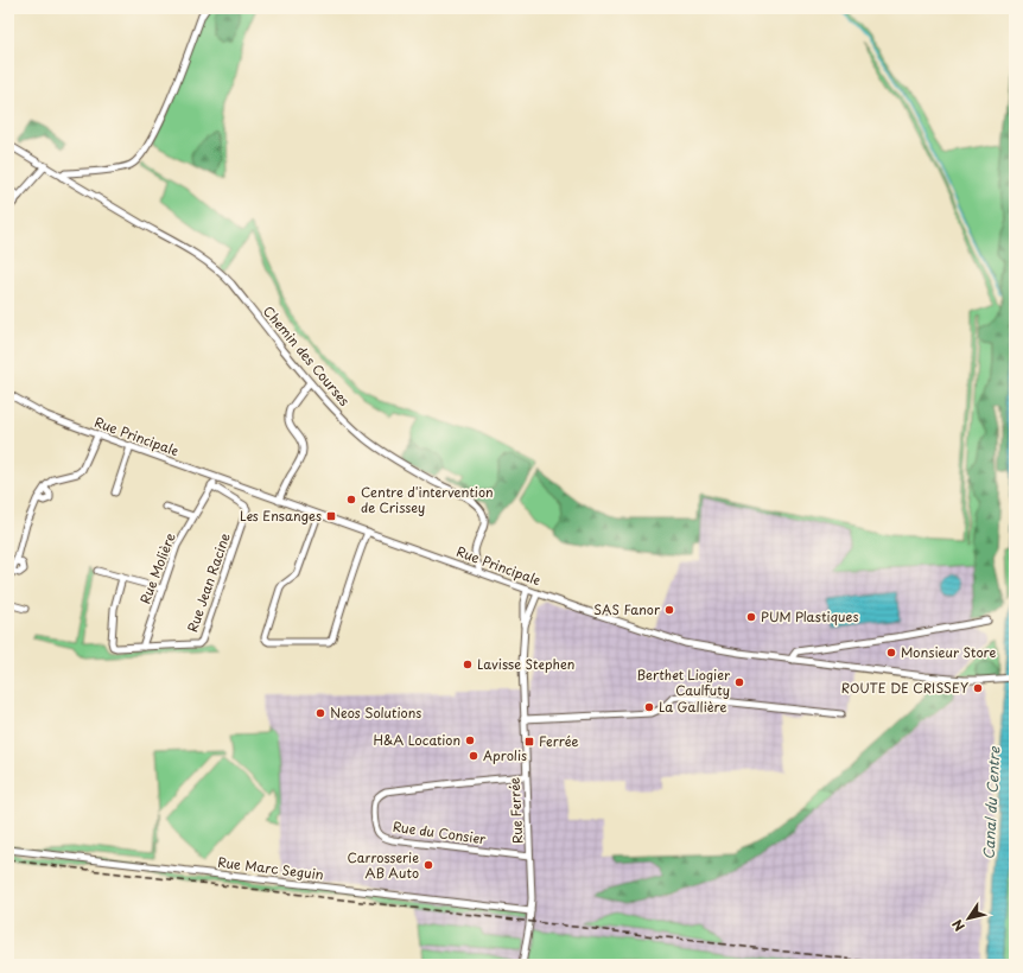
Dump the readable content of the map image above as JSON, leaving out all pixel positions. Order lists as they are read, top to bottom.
{
  "streets": {
    "street": [
      "Chemin des Courses",
      "Rue Principale",
      "Rue Molière",
      "Rue Jean Racine",
      "Rue Ferrée",
      "Rue du Consier",
      "Rue Marc Seguin"
    ]
  },
  "crossings": [
    ["Chemin des Courses", "Rue Principale"],
    ["Rue Principale", "Rue Molière"],
    ["Rue Principale", "Rue Ferrée"],
    ["Rue Molière", "Rue Jean Racine"],
    ["Rue Ferrée", "Rue du Consier"],
    ["Rue Ferrée", "Rue Marc Seguin"]
  ],
  "water": ["Canal du Centre"],
  "places": {
    "other": [
      "Centre d'intervention de Crissey",
      "SAS Fanor",
      "PUM Plastiques",
      "Monsieur Store",
      "Lavisse Stephen",
      "Berthet Liogier Caulfuty",
      "ROUTE DE CRISSEY",
      "La Gallière",
      "Neos Solutions",
      "H&A Location",
      "Aprolis",
      "Carrosserie AB Auto"
    ],
    "transit": ["Les Ensanges", "Ferrée"]
  },
  "north": "bottom left"
}
